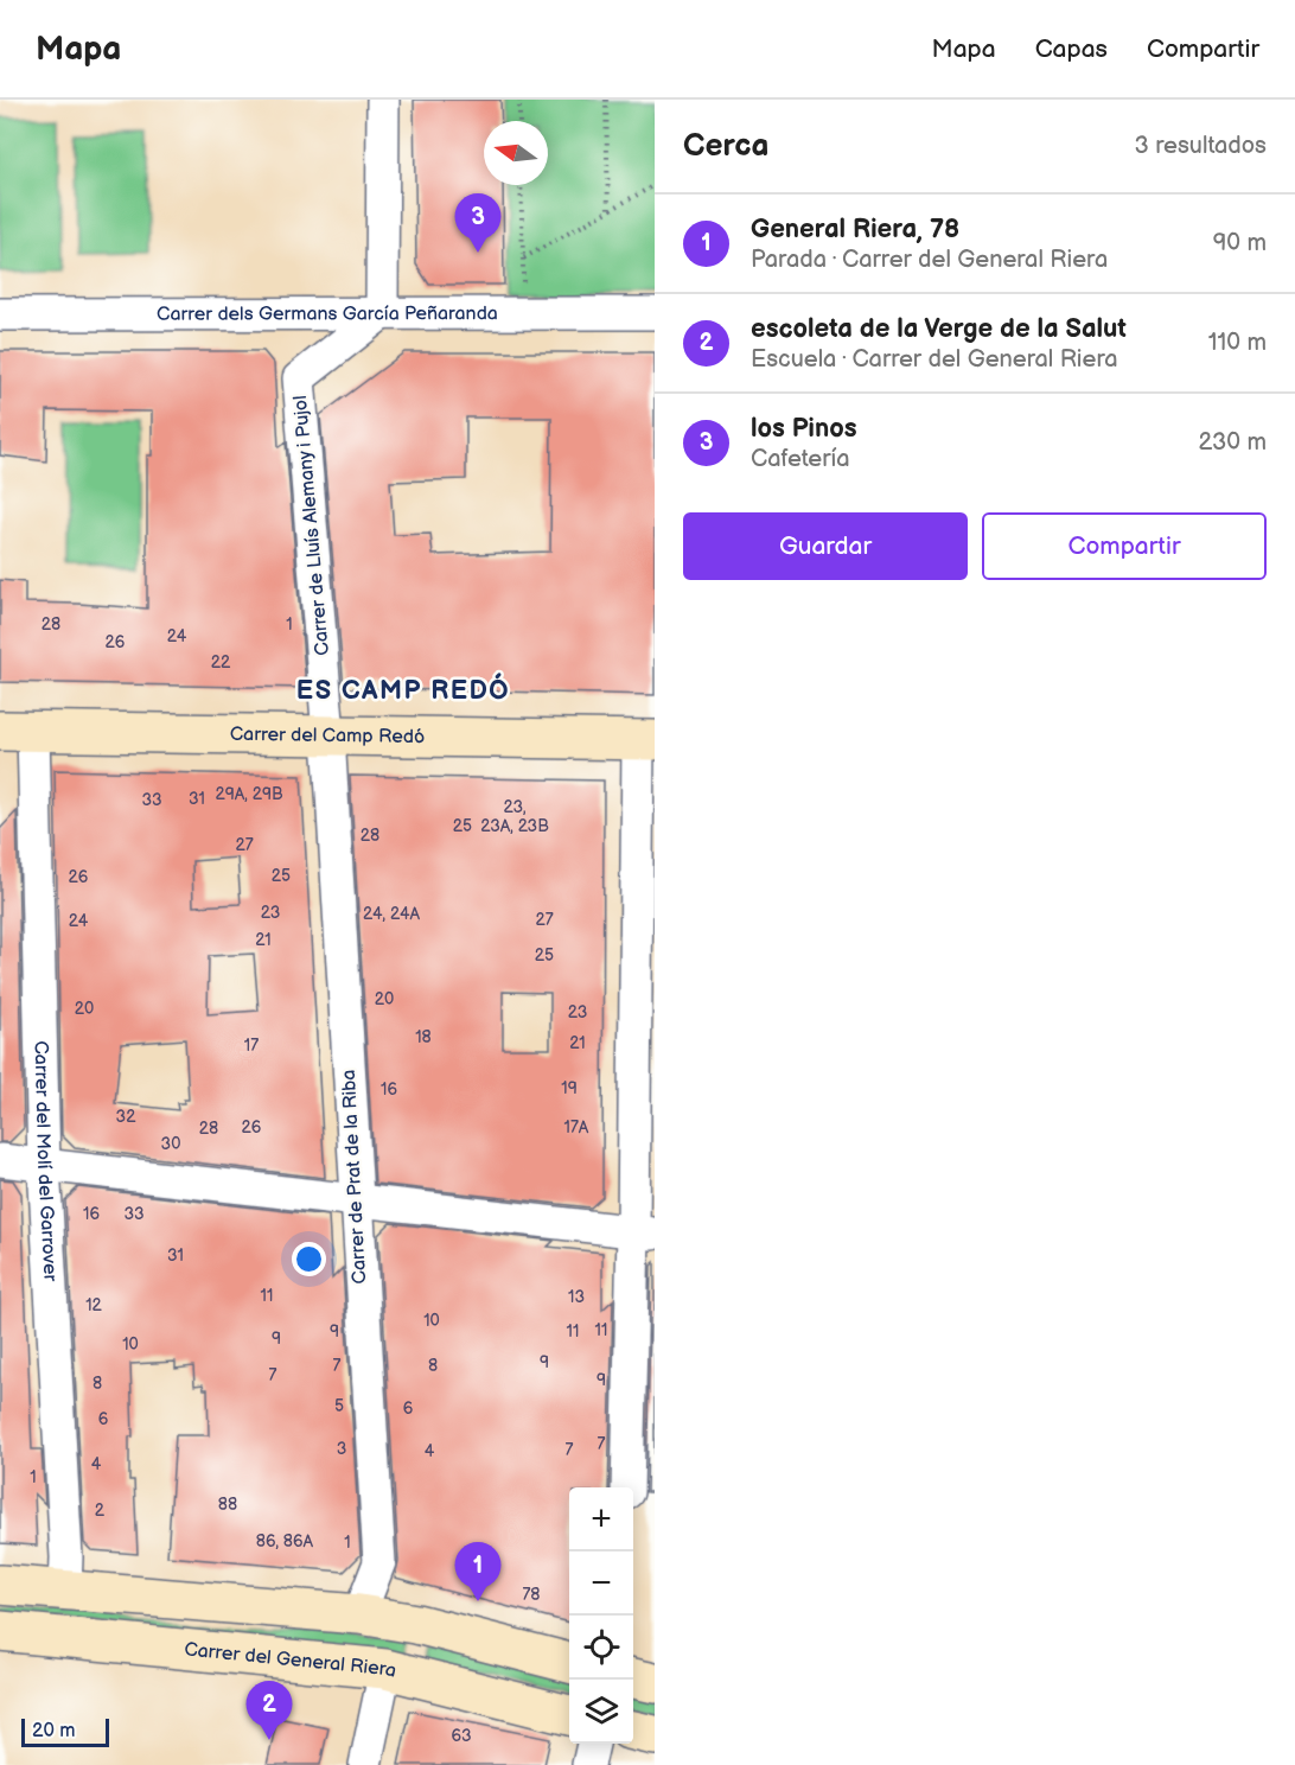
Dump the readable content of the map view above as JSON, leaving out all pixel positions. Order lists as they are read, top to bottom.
{
  "streets": {
    "main road": ["Carrer del Camp Redó", "Carrer del General Riera"],
    "street": [
      "Carrer dels Germans García Peñaranda",
      "Carrer de Lluís Alemany i Pujol",
      "Carrer del Molí del Garrover",
      "Carrer de Prat de la Riba"
    ]
  },
  "crossings": [
    ["Carrer dels Germans García Peñaranda", "Carrer de Lluís Alemany i Pujol"],
    ["Carrer de Lluís Alemany i Pujol", "Carrer del Camp Redó"],
    ["Carrer de Lluís Alemany i Pujol", "Carrer de Prat de la Riba"],
    ["Carrer del Camp Redó", "Carrer del Molí del Garrover"],
    ["Carrer del Camp Redó", "Carrer de Prat de la Riba"]
  ],
  "districts": ["ES CAMP REDÓ"],
  "house_numbers": [
    "28",
    "1",
    "24",
    "26",
    "22",
    "29A, 29B",
    "31",
    "33",
    "23, 23A, 23B",
    "25",
    "28",
    "27",
    "25",
    "26",
    "23",
    "24, 24A",
    "27",
    "24",
    "21",
    "25",
    "20",
    "20",
    "23",
    "18",
    "21",
    "17",
    "19",
    "16",
    "32",
    "26",
    "17A",
    "28",
    "30",
    "16",
    "33",
    "31",
    "11",
    "13",
    "12",
    "10",
    "11",
    "9",
    "11",
    "9",
    "10",
    "9",
    "7",
    "8",
    "7",
    "9",
    "8",
    "5",
    "6",
    "6",
    "7",
    "3",
    "7",
    "4",
    "4",
    "1",
    "88",
    "2",
    "86, 86A",
    "1",
    "78",
    "63"
  ],
  "scale_bar": "20 m",
  "north": "left",
  "page": {
    "header": "Mapa",
    "nav": ["Mapa", "Capas", "Compartir"],
    "heading": ["Cerca", "3 resultados"],
    "list": [
      {
        "mark": "1",
        "name": "General Riera, 78",
        "note": "Parada · Carrer del General Riera",
        "value": "90 m"
      },
      {
        "mark": "2",
        "name": "escoleta de la Verge de la Salut",
        "note": "Escuela · Carrer del General Riera",
        "value": "110 m"
      },
      {
        "mark": "3",
        "name": "los Pinos",
        "note": "Cafetería",
        "value": "230 m"
      }
    ],
    "pins": ["3", "1", "2"],
    "buttons": ["Guardar", "Compartir"],
    "map_buttons": ["+", "−"],
    "scale": "20 m"
  }
}
